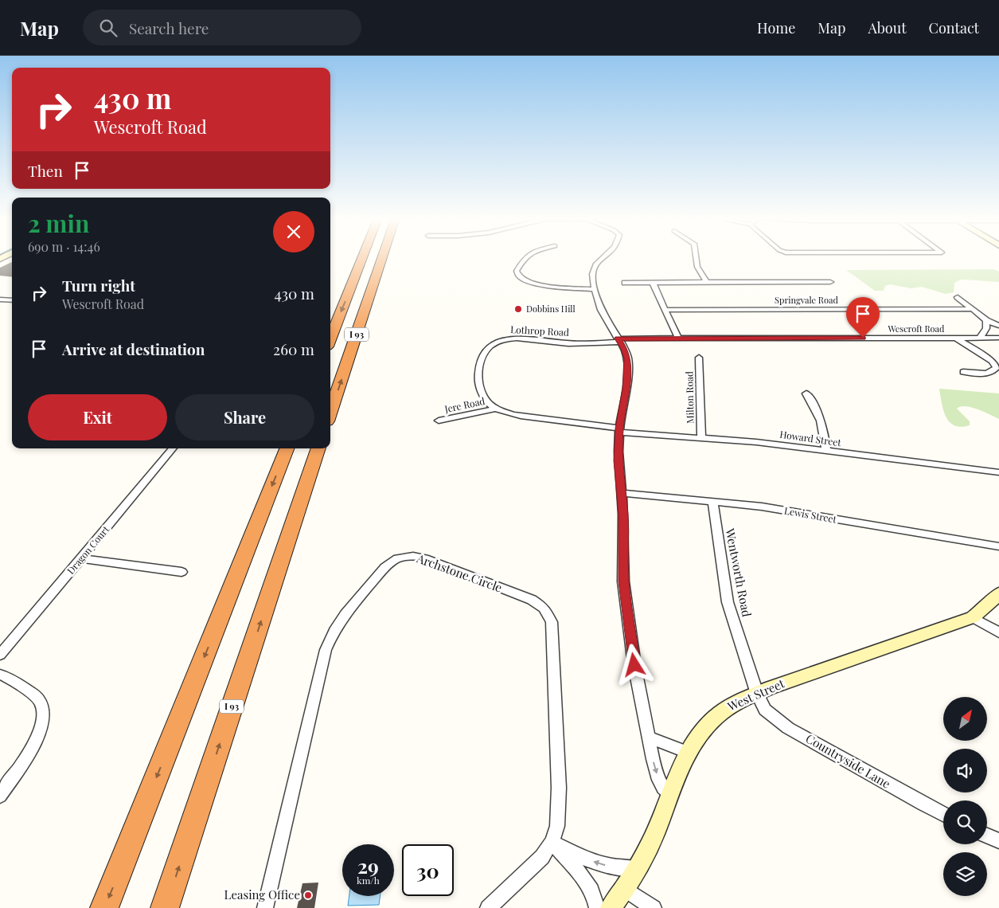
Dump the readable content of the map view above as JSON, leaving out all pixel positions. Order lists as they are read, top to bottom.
{
  "streets": {
    "highway": ["I 93"],
    "main road": ["West Street"],
    "street": [
      "Springvale Road",
      "Wescroft Road",
      "Lothrop Road",
      "Milton Road",
      "Jere Road",
      "Howard Street",
      "Lewis Street",
      "Dragon Court",
      "Wentworth Road",
      "Archstone Circle",
      "Countryside Lane"
    ]
  },
  "crossings": [
    ["Wescroft Road", "Lothrop Road"],
    ["Lothrop Road", "Jere Road"],
    ["Milton Road", "Howard Street"],
    ["Lewis Street", "Wentworth Road"],
    ["Wentworth Road", "West Street"],
    ["Wentworth Road", "Countryside Lane"],
    ["West Street", "Countryside Lane"]
  ],
  "places": ["Dobbins Hill", "Leasing Office"],
  "north": "top right",
  "page": {
    "header": "Map",
    "search": "Search here",
    "nav": [
      "Home",
      "Map",
      "About",
      "Contact"
    ],
    "turn": ["430 m", "Wescroft Road"],
    "then": "Then",
    "heading": ["2 min", "690 m · 14:46"],
    "list": [
      {
        "name": "Turn right",
        "note": "Wescroft Road",
        "value": "430 m"
      },
      {
        "name": "Arrive at destination",
        "value": "260 m"
      }
    ],
    "buttons": ["Exit", "Share"],
    "speed": "29 km/h",
    "limit": "30"
  }
}
